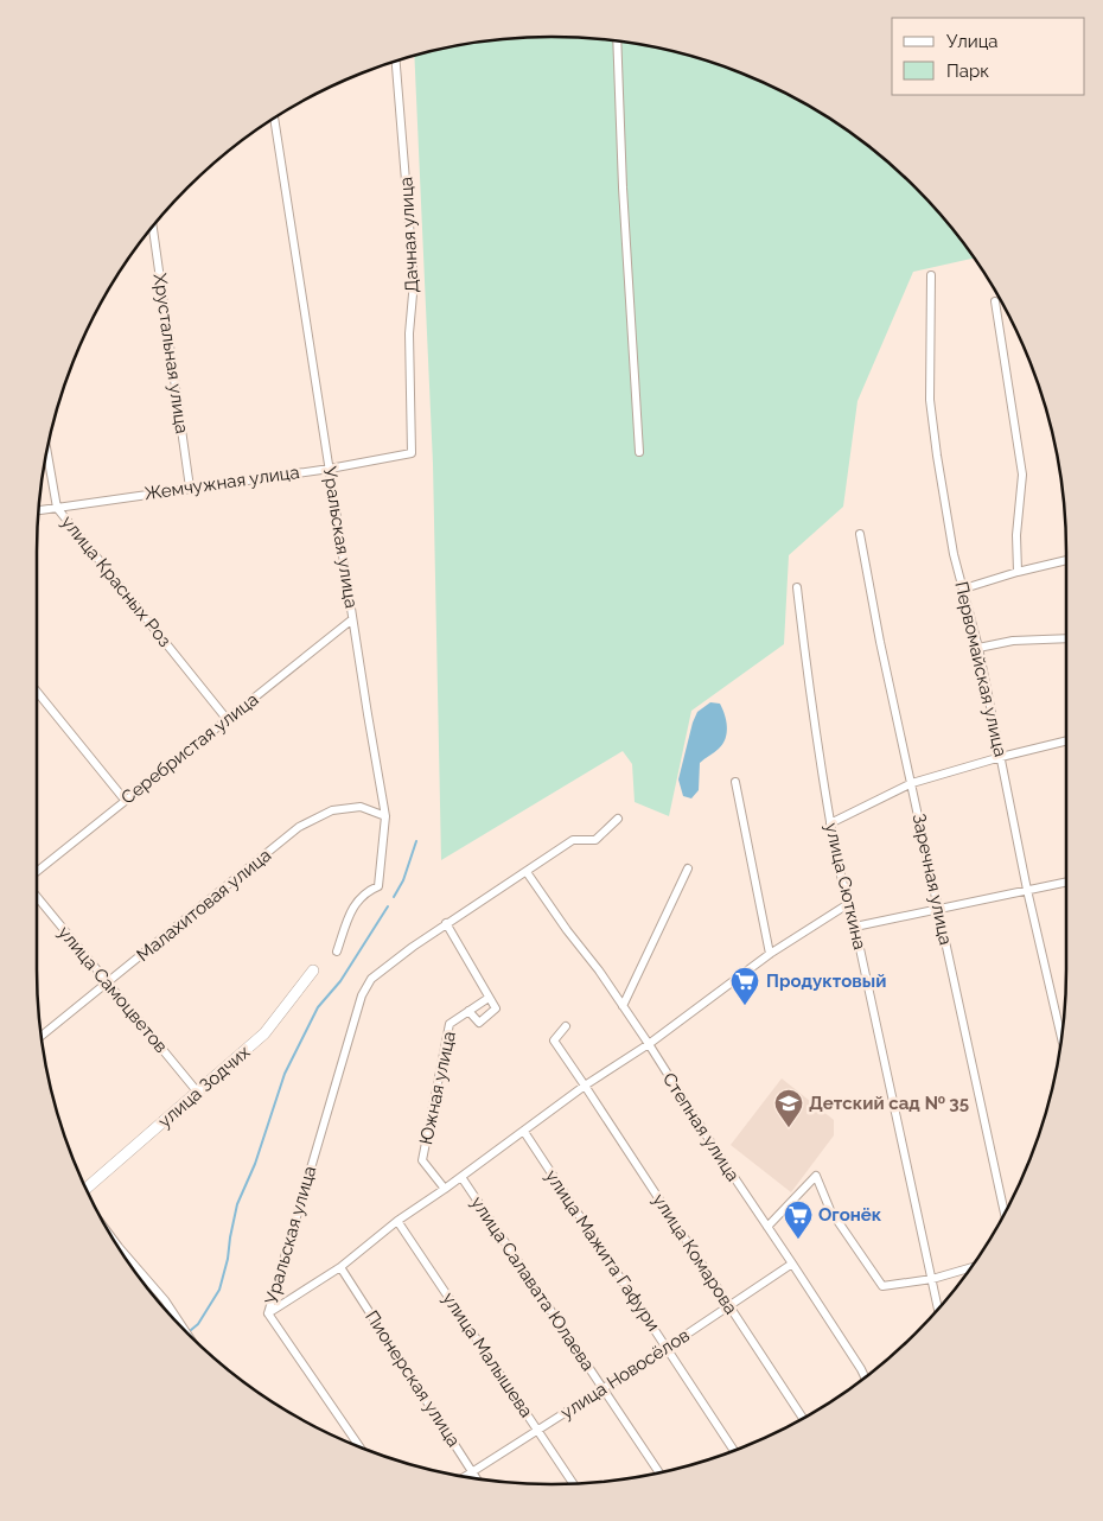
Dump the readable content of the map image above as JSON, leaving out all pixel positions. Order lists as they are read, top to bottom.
{
  "streets": {
    "street": [
      "Дачная улица",
      "Хрустальная улица",
      "Жемчужная улица",
      "Уральская улица",
      "улица Красных Роз",
      "Первомайская улица",
      "Серебристая улица",
      "Заречная улица",
      "улица Сюткина",
      "Малахитовая улица",
      "улица Самоцветов",
      "улица Зодчих",
      "Южная улица",
      "Степная улица",
      "улица Мажита Гафури",
      "улица Комарова",
      "улица Салавата Юлаева",
      "улица Малышева",
      "улица Новосёлов",
      "Пионерская улица"
    ]
  },
  "crossings": [
    ["Дачная улица", "Жемчужная улица"],
    ["Хрустальная улица", "Жемчужная улица"],
    ["Жемчужная улица", "Уральская улица"],
    ["Жемчужная улица", "улица Красных Роз"],
    ["Уральская улица", "Серебристая улица"],
    ["Уральская улица", "Малахитовая улица"],
    ["улица Красных Роз", "Серебристая улица"],
    ["Малахитовая улица", "улица Самоцветов"],
    ["улица Самоцветов", "улица Зодчих"],
    ["Степная улица", "улица Новосёлов"],
    ["улица Мажита Гафури", "улица Новосёлов"],
    ["улица Комарова", "улица Новосёлов"],
    ["улица Салавата Юлаева", "улица Новосёлов"],
    ["улица Малышева", "улица Новосёлов"],
    ["улица Новосёлов", "Пионерская улица"]
  ],
  "places": {
    "supermarket": ["Продуктовый", "Огонёк"],
    "school or university": ["Детский сад № 35"]
  },
  "legend": ["Улица", "Парк"]
}
